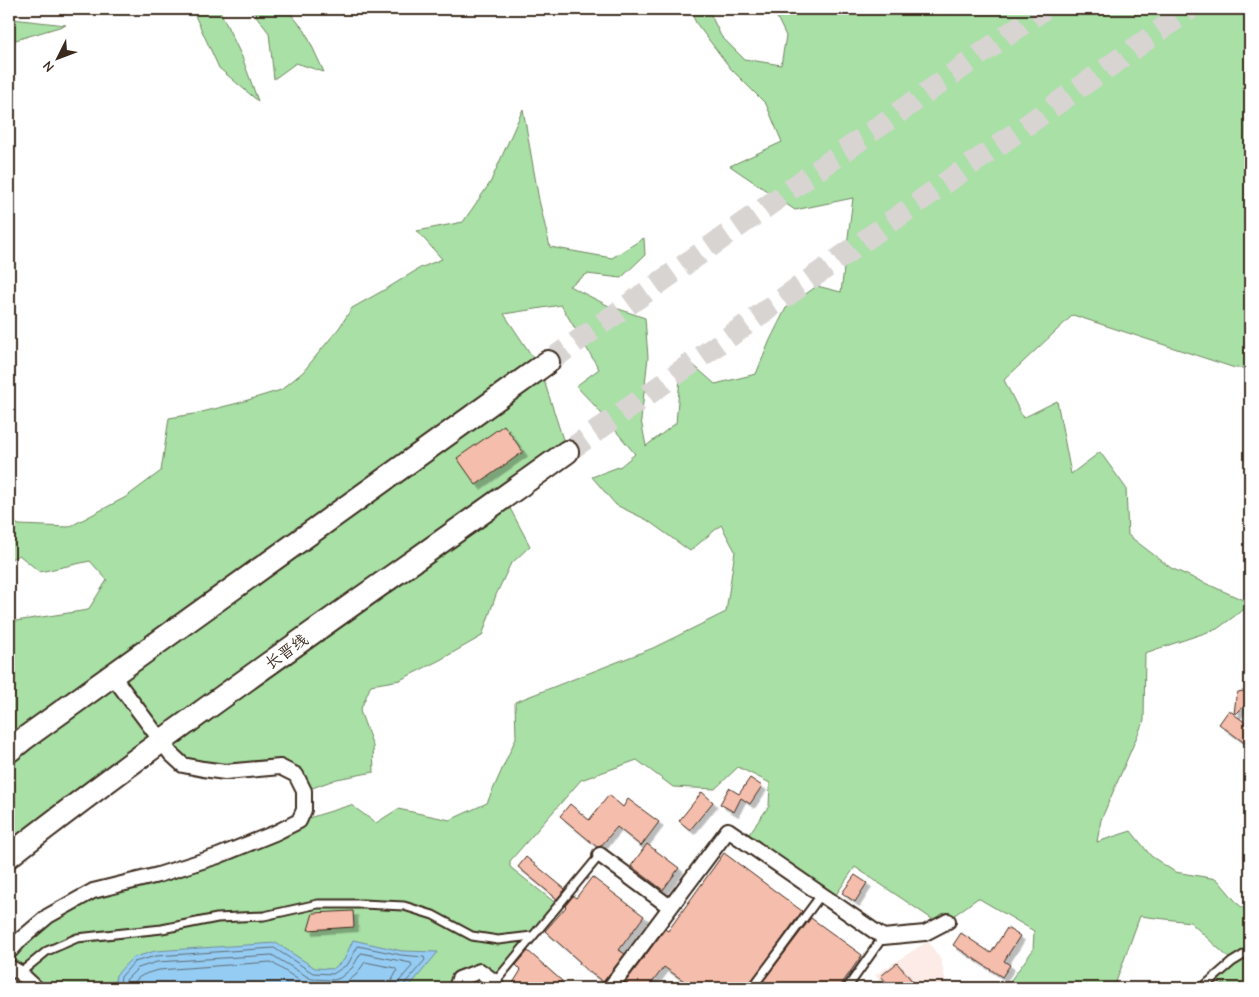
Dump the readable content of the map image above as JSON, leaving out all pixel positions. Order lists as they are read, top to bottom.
{
  "streets": {
    "main road": ["长晋线"]
  },
  "north": "bottom left"
}
